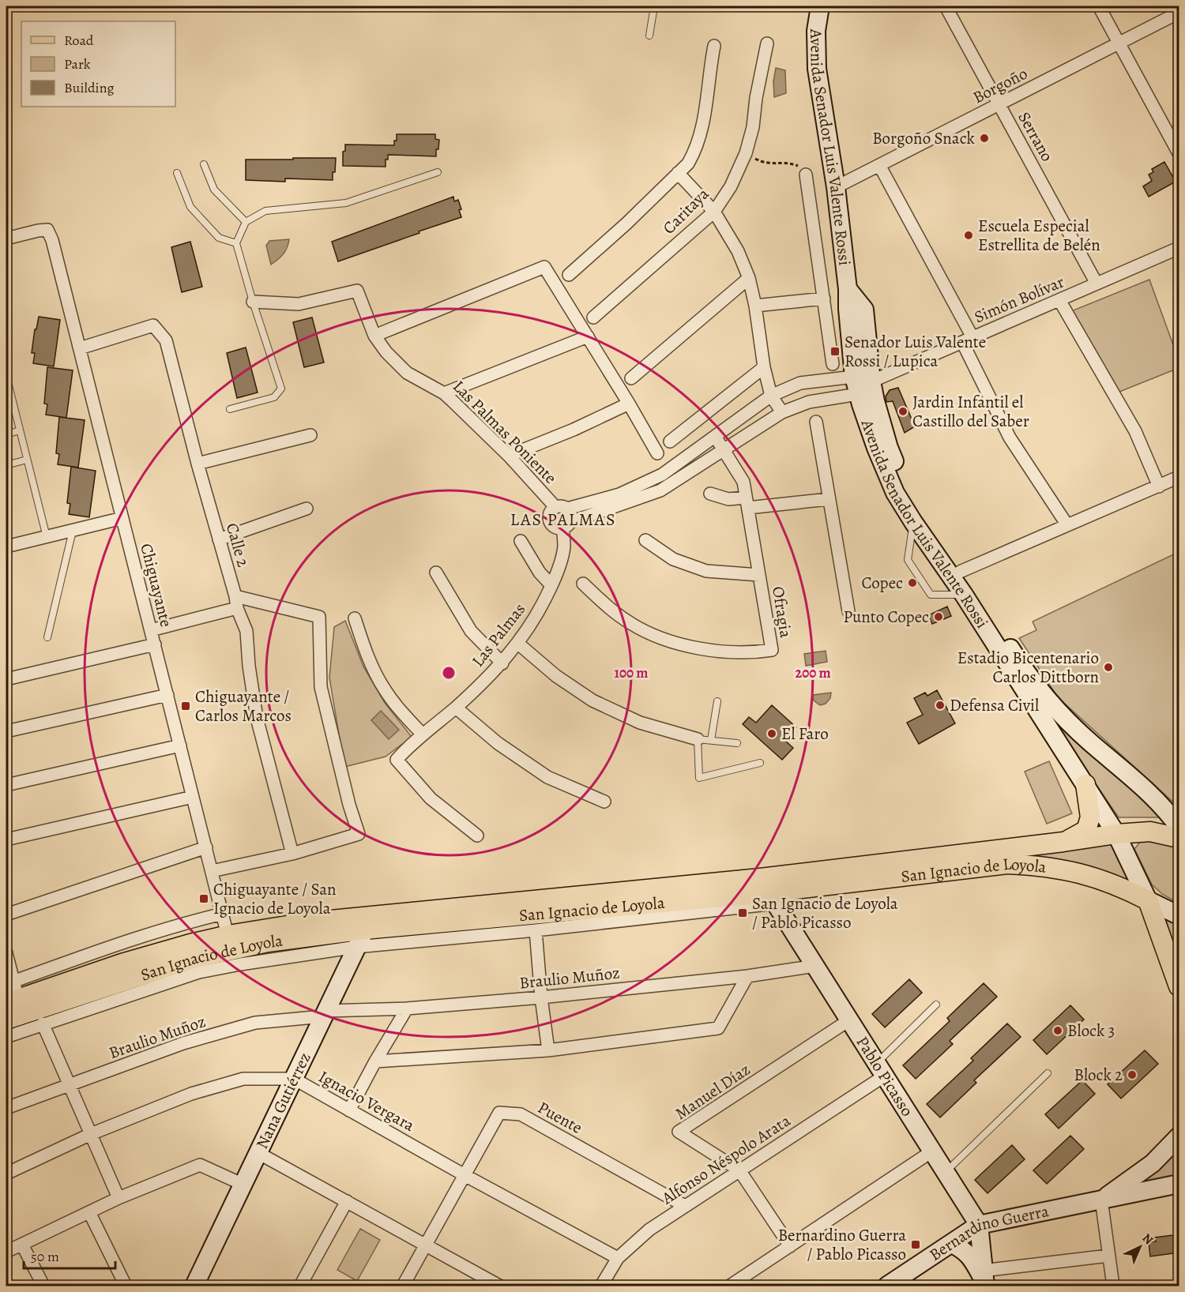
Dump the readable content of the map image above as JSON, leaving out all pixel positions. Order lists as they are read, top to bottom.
{
  "streets": {
    "main road": [
      "Avenida Senador Luis Valente Rossi",
      "San Ignacio de Loyola",
      "Pablo Picasso",
      "Nana Gutiérrez",
      "Bernardino Guerra"
    ],
    "street": [
      "Borgoño",
      "Serrano",
      "Caritaya",
      "Simón Bolívar",
      "Las Palmas Poniente",
      "Calle 2",
      "Chiguayante",
      "Ofragia",
      "Las Palmas",
      "Braulio Muñoz",
      "Manuel Díaz",
      "Ignacio Vergara",
      "Puente",
      "Alfonso Néspolo Arata"
    ]
  },
  "crossings": [
    ["Borgoño", "Serrano"],
    ["Borgoño", "Avenida Senador Luis Valente Rossi"],
    ["Serrano", "Simón Bolívar"],
    ["Avenida Senador Luis Valente Rossi", "Simón Bolívar"],
    ["Avenida Senador Luis Valente Rossi", "San Ignacio de Loyola"],
    ["Las Palmas Poniente", "Las Palmas"],
    ["Calle 2", "Chiguayante"],
    ["Chiguayante", "San Ignacio de Loyola"],
    ["San Ignacio de Loyola", "Pablo Picasso"],
    ["San Ignacio de Loyola", "Nana Gutiérrez"],
    ["Braulio Muñoz", "Pablo Picasso"],
    ["Braulio Muñoz", "Nana Gutiérrez"],
    ["Pablo Picasso", "Manuel Díaz"],
    ["Pablo Picasso", "Alfonso Néspolo Arata"],
    ["Pablo Picasso", "Bernardino Guerra"],
    ["Manuel Díaz", "Alfonso Néspolo Arata"],
    ["Nana Gutiérrez", "Ignacio Vergara"],
    ["Ignacio Vergara", "Puente"],
    ["Ignacio Vergara", "Alfonso Néspolo Arata"],
    ["Puente", "Alfonso Néspolo Arata"]
  ],
  "districts": ["LAS PALMAS"],
  "places": {
    "other": [
      "Borgoño Snack",
      "Escuela Especial Estrellita de Belén",
      "Jardin Infantil el Castillo del Saber",
      "Copec",
      "Punto Copec",
      "Estadio Bicentenario Carlos Dittborn",
      "Defensa Civil",
      "El Faro",
      "Block 3",
      "Block 2"
    ],
    "transit": [
      "Senador Luis Valente Rossi / Lupica",
      "Chiguayante / Carlos Marcos",
      "Chiguayante / San Ignacio de Loyola",
      "San Ignacio de Loyola / Pablo Picasso",
      "Bernardino Guerra / Pablo Picasso"
    ]
  },
  "legend": ["Road", "Park", "Building"],
  "scale_bar": "50 m",
  "north": "top right",
  "rings": ["100 m", "200 m"]
}
